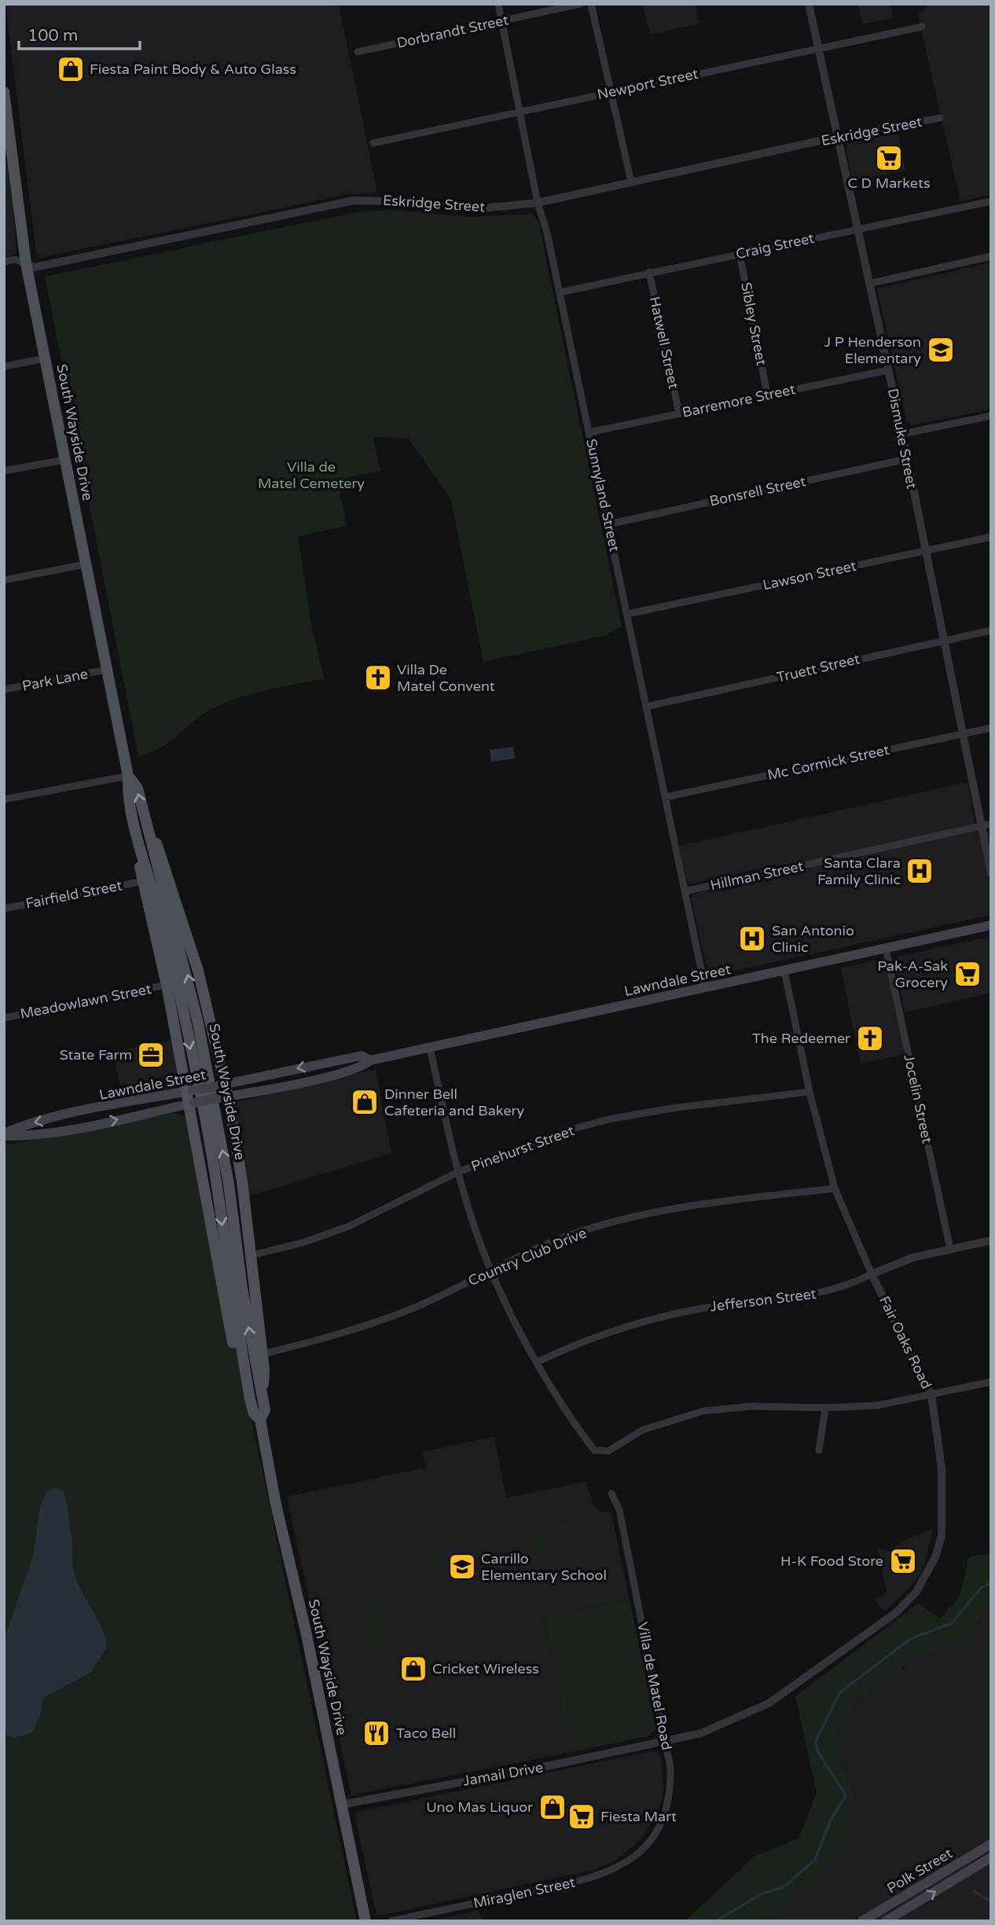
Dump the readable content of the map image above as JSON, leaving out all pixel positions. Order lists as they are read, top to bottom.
{
  "streets": {
    "main road": ["South Wayside Drive", "Lawndale Street", "Polk Street"],
    "street": [
      "Dorbrandt Street",
      "Newport Street",
      "Eskridge Street",
      "Craig Street",
      "Sibley Street",
      "Hatwell Street",
      "Barremore Street",
      "Dismuke Street",
      "Bonsrell Street",
      "Sunnyland Street",
      "Lawson Street",
      "Truett Street",
      "Park Lane",
      "Mc Cormick Street",
      "Hillman Street",
      "Fairfield Street",
      "Meadowlawn Street",
      "Jocelin Street",
      "Pinehurst Street",
      "Country Club Drive",
      "Jefferson Street",
      "Fair Oaks Road",
      "Villa de Matel Road",
      "Jamail Drive",
      "Miraglen Street"
    ]
  },
  "crossings": [
    ["Dorbrandt Street", "Sunnyland Street"],
    ["Newport Street", "Dismuke Street"],
    ["Newport Street", "Sunnyland Street"],
    ["Eskridge Street", "South Wayside Drive"],
    ["Eskridge Street", "Dismuke Street"],
    ["Eskridge Street", "Sunnyland Street"],
    ["Craig Street", "Sibley Street"],
    ["Craig Street", "Hatwell Street"],
    ["Craig Street", "Dismuke Street"],
    ["Craig Street", "Sunnyland Street"],
    ["Sibley Street", "Barremore Street"],
    ["Hatwell Street", "Barremore Street"],
    ["Barremore Street", "Dismuke Street"],
    ["Barremore Street", "Sunnyland Street"],
    ["South Wayside Drive", "Park Lane"],
    ["South Wayside Drive", "Jamail Drive"],
    ["Dismuke Street", "Bonsrell Street"],
    ["Dismuke Street", "Lawson Street"],
    ["Dismuke Street", "Truett Street"],
    ["Dismuke Street", "Mc Cormick Street"],
    ["Dismuke Street", "Hillman Street"],
    ["Bonsrell Street", "Sunnyland Street"],
    ["Sunnyland Street", "Lawson Street"],
    ["Sunnyland Street", "Truett Street"],
    ["Sunnyland Street", "Mc Cormick Street"],
    ["Sunnyland Street", "Hillman Street"],
    ["Sunnyland Street", "Lawndale Street"],
    ["Lawndale Street", "Jocelin Street"],
    ["Lawndale Street", "Fair Oaks Road"],
    ["Jocelin Street", "Jefferson Street"],
    ["Pinehurst Street", "Fair Oaks Road"],
    ["Country Club Drive", "Fair Oaks Road"],
    ["Jefferson Street", "Fair Oaks Road"],
    ["Fair Oaks Road", "Villa de Matel Road"],
    ["Fair Oaks Road", "Jamail Drive"],
    ["Villa de Matel Road", "Jamail Drive"],
    ["Villa de Matel Road", "Miraglen Street"]
  ],
  "parks": ["Villa de Matel Cemetery"],
  "places": {
    "shop": [
      "Fiesta Paint Body & Auto Glass",
      "Dinner Bell Cafeteria and Bakery",
      "Cricket Wireless",
      "Uno Mas Liquor"
    ],
    "supermarket": [
      "C D Markets",
      "Pak-A-Sak Grocery",
      "H-K Food Store",
      "Fiesta Mart"
    ],
    "school or university": ["J P Henderson Elementary", "Carrillo Elementary School"],
    "church": ["Villa De Matel Convent", "The Redeemer"],
    "hospital": ["Santa Clara Family Clinic", "San Antonio Clinic"],
    "office": ["State Farm"],
    "restaurant": ["Taco Bell"]
  },
  "scale_bar": "100 m"
}
